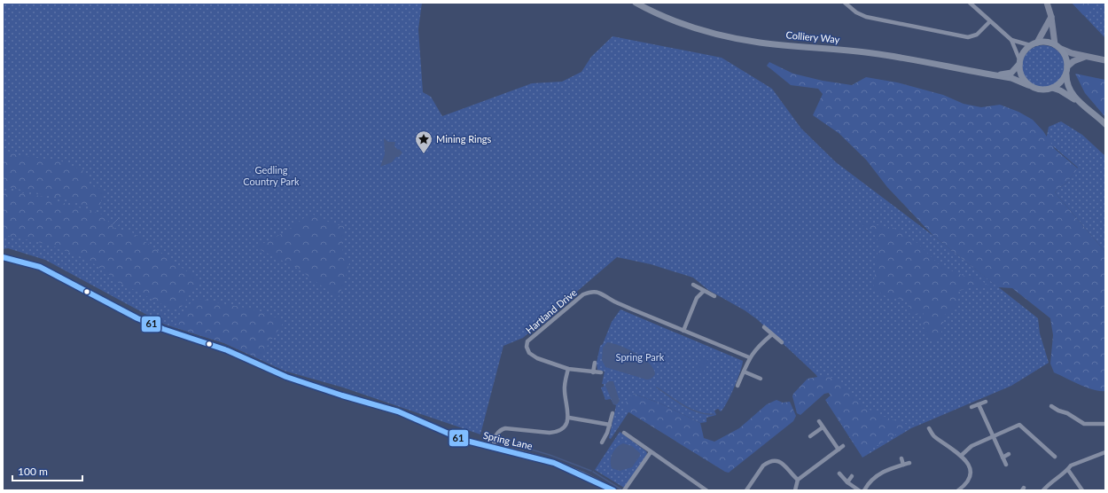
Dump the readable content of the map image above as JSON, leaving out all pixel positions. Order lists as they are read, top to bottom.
{
  "streets": {
    "main road": ["Colliery Way"],
    "street": ["Hartland Drive", "Spring Lane"]
  },
  "parks": ["Gedling Country Park", "Spring Park"],
  "places": {
    "place": ["Mining Rings"]
  },
  "lines": ["transit line 61"],
  "scale_bar": "100 m"
}
